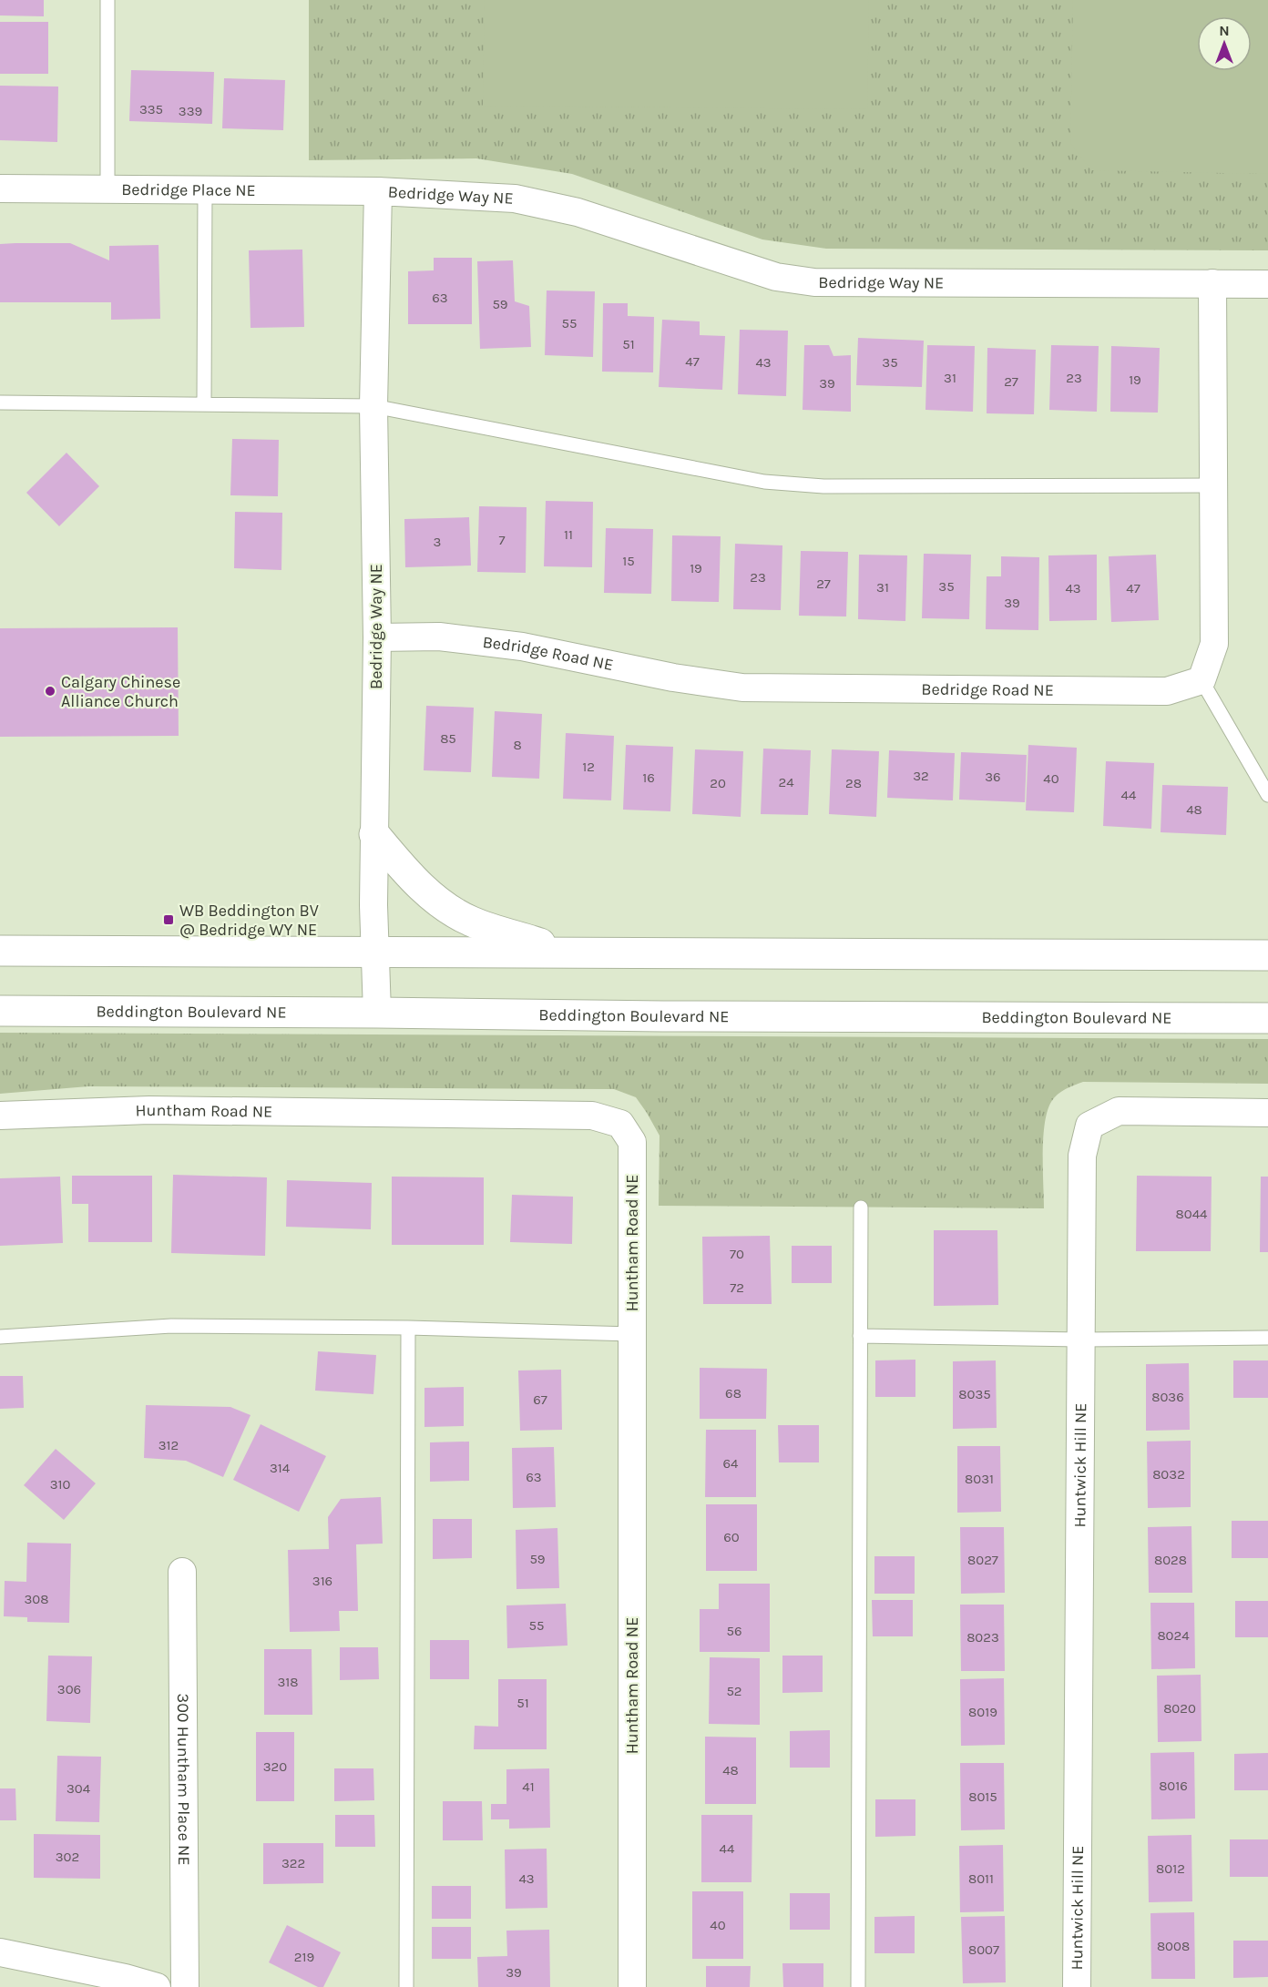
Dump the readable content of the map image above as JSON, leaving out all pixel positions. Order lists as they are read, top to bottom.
{
  "streets": {
    "main road": ["Beddington Boulevard NE"],
    "street": [
      "Bedridge Place NE",
      "Bedridge Way NE",
      "Bedridge Road NE",
      "Huntham Road NE",
      "Huntwick Hill NE",
      "300 Huntham Place NE"
    ]
  },
  "crossings": [
    ["Bedridge Place NE", "Bedridge Way NE"],
    ["Bedridge Way NE", "Bedridge Road NE"],
    ["Bedridge Way NE", "Beddington Boulevard NE"]
  ],
  "places": {
    "other": ["Calgary Chinese Alliance Church"],
    "transit": ["WB Beddington BV @ Bedridge WY NE"]
  },
  "house_numbers": [
    "335",
    "339",
    "63",
    "59",
    "55",
    "51",
    "47",
    "43",
    "35",
    "31",
    "23",
    "19",
    "27",
    "39",
    "11",
    "7",
    "3",
    "15",
    "19",
    "23",
    "27",
    "35",
    "31",
    "43",
    "47",
    "39",
    "85",
    "8",
    "12",
    "32",
    "36",
    "16",
    "40",
    "24",
    "20",
    "28",
    "44",
    "48",
    "8044",
    "70",
    "72",
    "68",
    "8035",
    "8036",
    "67",
    "312",
    "64",
    "314",
    "8032",
    "63",
    "8031",
    "310",
    "60",
    "59",
    "8027",
    "8028",
    "316",
    "308",
    "55",
    "56",
    "8024",
    "8023",
    "318",
    "306",
    "52",
    "51",
    "8020",
    "8019",
    "320",
    "48",
    "8016",
    "41",
    "304",
    "8015",
    "44",
    "302",
    "322",
    "8012",
    "43",
    "8011",
    "40",
    "8008",
    "8007",
    "219",
    "39"
  ],
  "north": "top"
}
